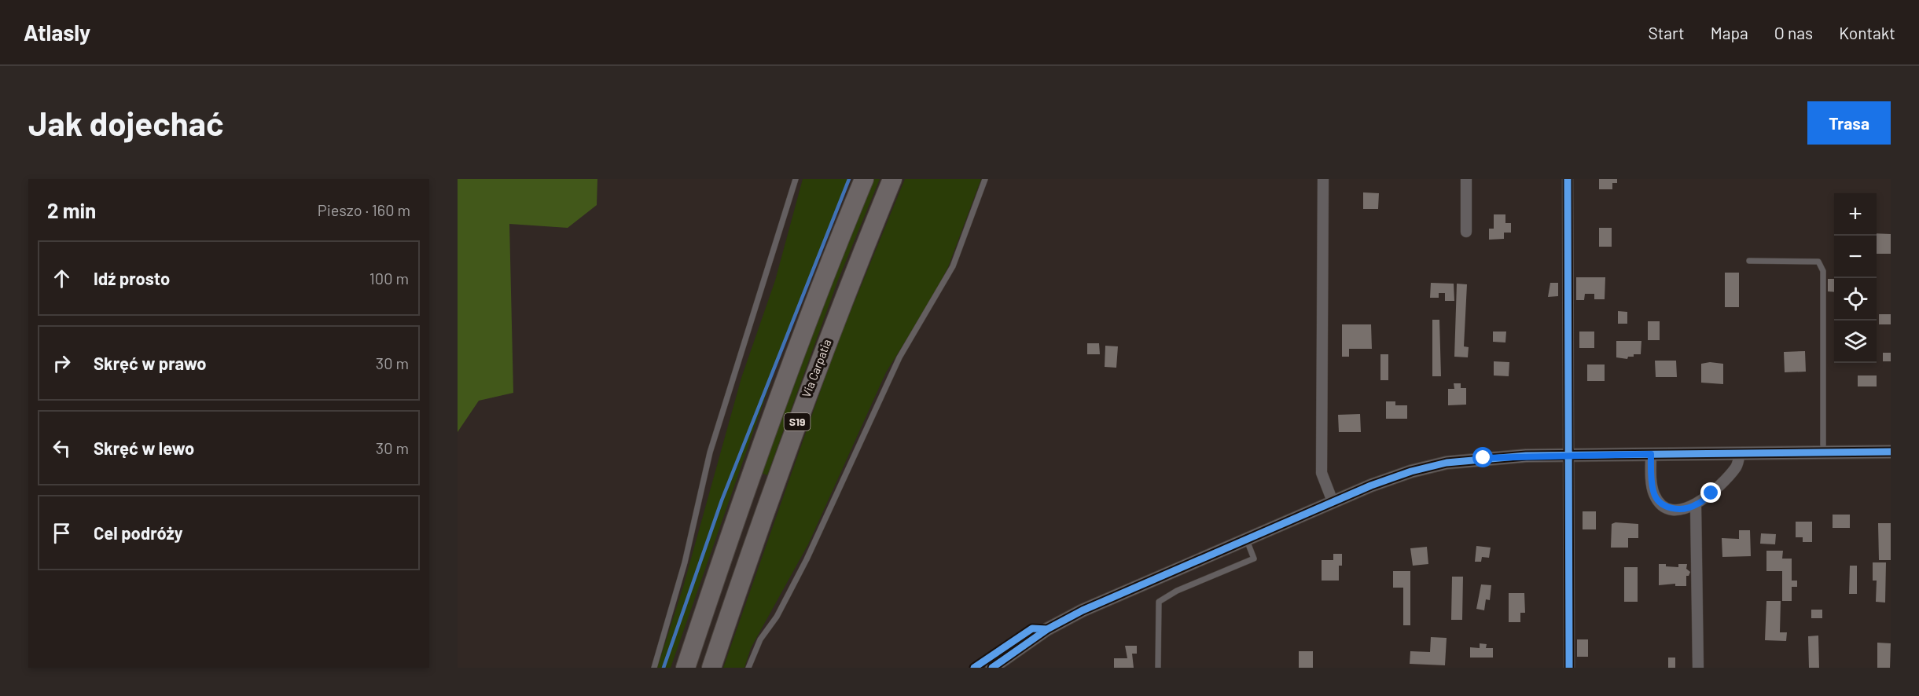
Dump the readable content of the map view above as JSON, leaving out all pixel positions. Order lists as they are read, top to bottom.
{
  "streets": {
    "highway": ["Via Carpatia", "S19"]
  },
  "page": {
    "header": "Atlasly",
    "nav": [
      "Start",
      "Mapa",
      "O nas",
      "Kontakt"
    ],
    "buttons": "Trasa",
    "title": "Jak dojechać",
    "heading": ["2 min", "Pieszo · 160 m"],
    "map_buttons": ["+", "−"],
    "list": [
      ["Idź prosto", "100 m"],
      ["Skręć w prawo", "30 m"],
      ["Skręć w lewo", "30 m"],
      "Cel podróży"
    ]
  }
}
